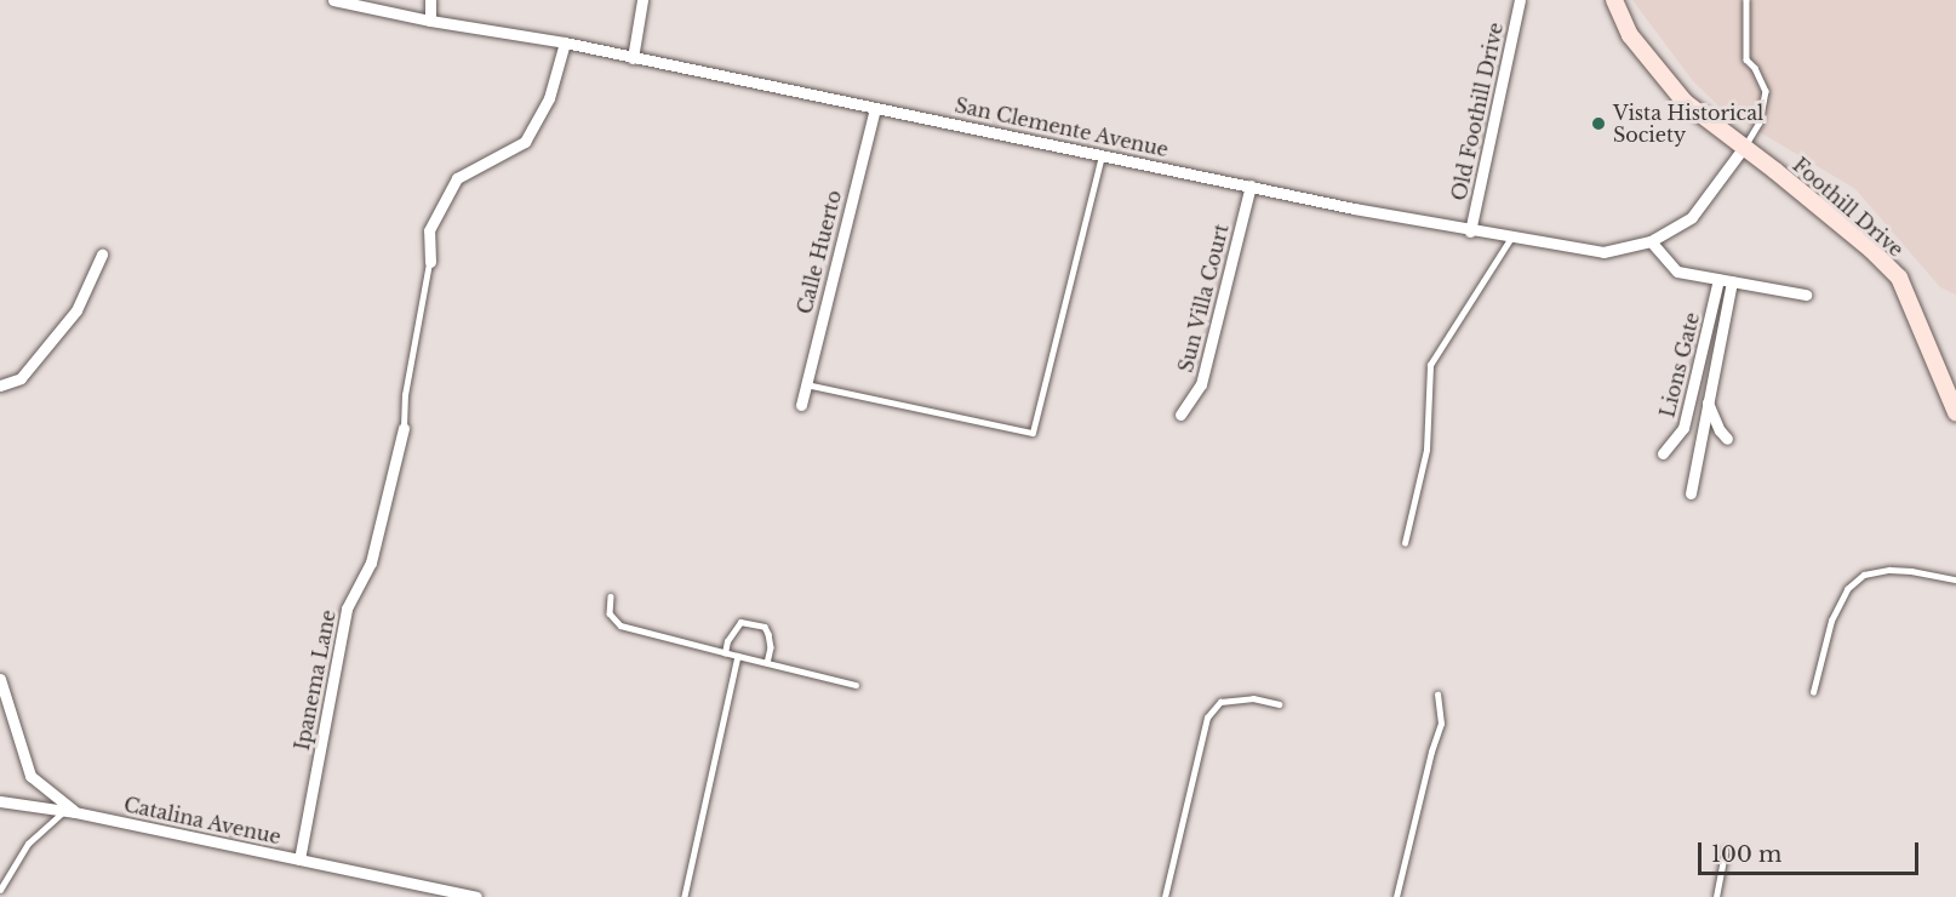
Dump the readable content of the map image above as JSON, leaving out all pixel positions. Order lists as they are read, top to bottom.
{
  "streets": {
    "main road": ["Foothill Drive"],
    "street": [
      "Old Foothill Drive",
      "San Clemente Avenue",
      "Calle Huerto",
      "Sun Villa Court",
      "Lions Gate",
      "Ipanema Lane",
      "Catalina Avenue"
    ]
  },
  "crossings": [
    ["Old Foothill Drive", "San Clemente Avenue"],
    ["San Clemente Avenue", "Foothill Drive"],
    ["San Clemente Avenue", "Calle Huerto"],
    ["San Clemente Avenue", "Sun Villa Court"],
    ["Ipanema Lane", "Catalina Avenue"]
  ],
  "places": ["Vista Historical Society"],
  "scale_bar": "100 m"
}
